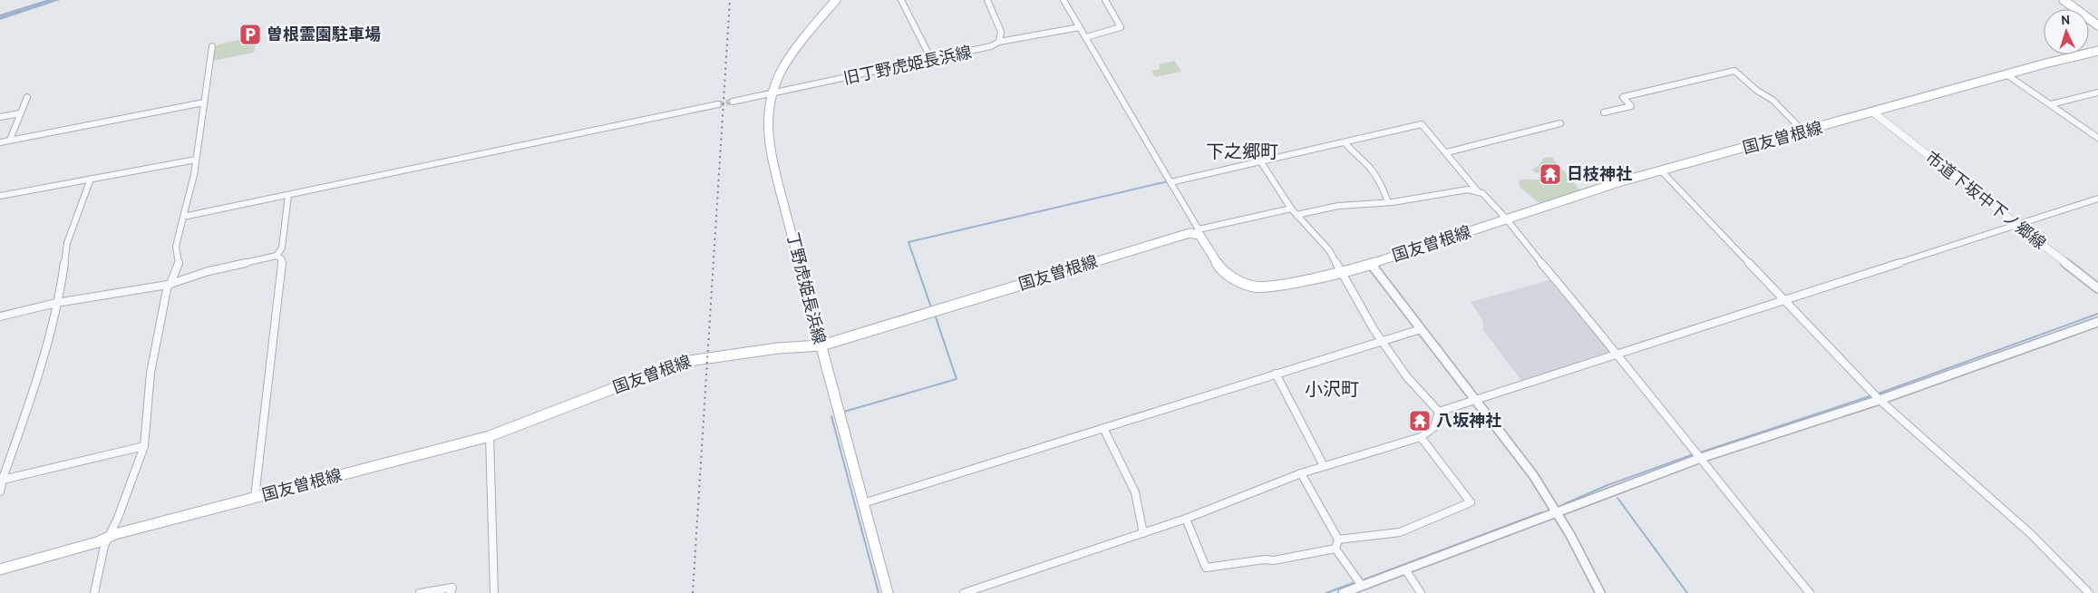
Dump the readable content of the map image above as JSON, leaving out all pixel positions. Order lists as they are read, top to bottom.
{
  "streets": {
    "main road": ["国友曽根線", "丁野虎姫長浜線"],
    "street": ["旧丁野虎姫長浜線", "市道下坂中下ノ郷線"]
  },
  "crossings": [
    ["旧丁野虎姫長浜線", "丁野虎姫長浜線"],
    ["国友曽根線", "市道下坂中下ノ郷線"],
    ["国友曽根線", "丁野虎姫長浜線"]
  ],
  "districts": ["下之郷町", "小沢町"],
  "places": {
    "parking": ["曽根霊園駐車場"],
    "temple": ["日枝神社", "八坂神社"]
  },
  "north": "top"
}
